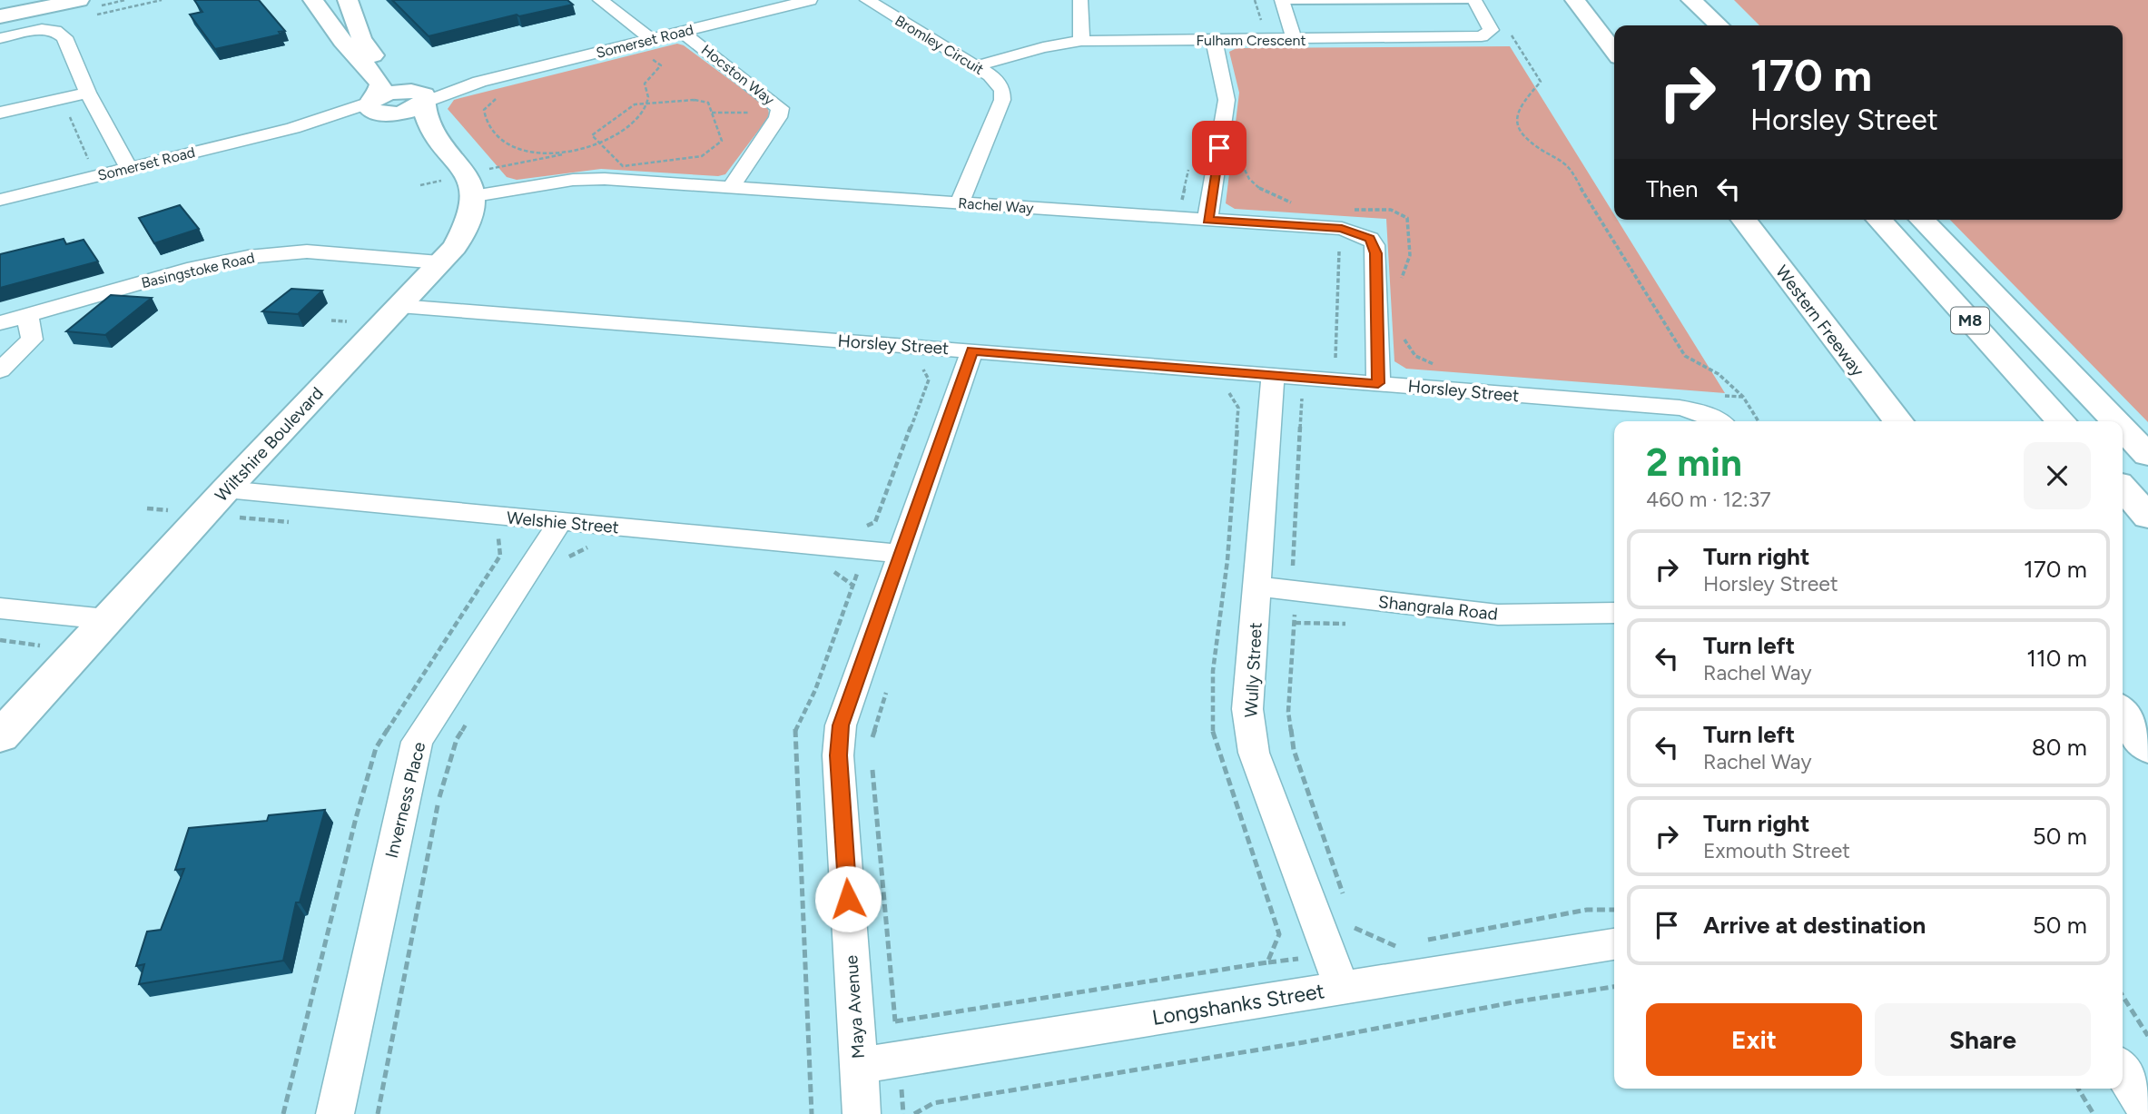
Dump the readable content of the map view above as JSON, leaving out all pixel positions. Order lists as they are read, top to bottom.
{
  "streets": {
    "main road": ["Western Freeway", "M8", "Wiltshire Boulevard"],
    "street": [
      "Fulham Crescent",
      "Somerset Road",
      "Bromley Circuit",
      "Hocston Way",
      "Rachel Way",
      "Basingstoke Road",
      "Horsley Street",
      "Welshie Street",
      "Shangrala Road",
      "Wully Street",
      "Inverness Place",
      "Longshanks Street",
      "Maya Avenue"
    ]
  },
  "crossings": [
    ["Fulham Crescent", "Bromley Circuit"],
    ["Somerset Road", "Hocston Way"],
    ["Bromley Circuit", "Rachel Way"],
    ["Hocston Way", "Rachel Way"],
    ["Rachel Way", "Horsley Street"],
    ["Rachel Way", "Wiltshire Boulevard"],
    ["Basingstoke Road", "Wiltshire Boulevard"],
    ["Horsley Street", "Wiltshire Boulevard"],
    ["Horsley Street", "Wully Street"],
    ["Horsley Street", "Maya Avenue"],
    ["Wiltshire Boulevard", "Welshie Street"],
    ["Welshie Street", "Inverness Place"],
    ["Welshie Street", "Maya Avenue"],
    ["Shangrala Road", "Wully Street"],
    ["Wully Street", "Longshanks Street"],
    ["Longshanks Street", "Maya Avenue"]
  ],
  "page": {
    "turn": ["170 m", "Horsley Street"],
    "then": "Then",
    "heading": ["2 min", "460 m · 12:37"],
    "list": [
      {
        "name": "Turn right",
        "note": "Horsley Street",
        "value": "170 m"
      },
      {
        "name": "Turn left",
        "note": "Rachel Way",
        "value": "110 m"
      },
      {
        "name": "Turn left",
        "note": "Rachel Way",
        "value": "80 m"
      },
      {
        "name": "Turn right",
        "note": "Exmouth Street",
        "value": "50 m"
      },
      {
        "name": "Arrive at destination",
        "value": "50 m"
      }
    ],
    "buttons": ["Exit", "Share"]
  }
}
